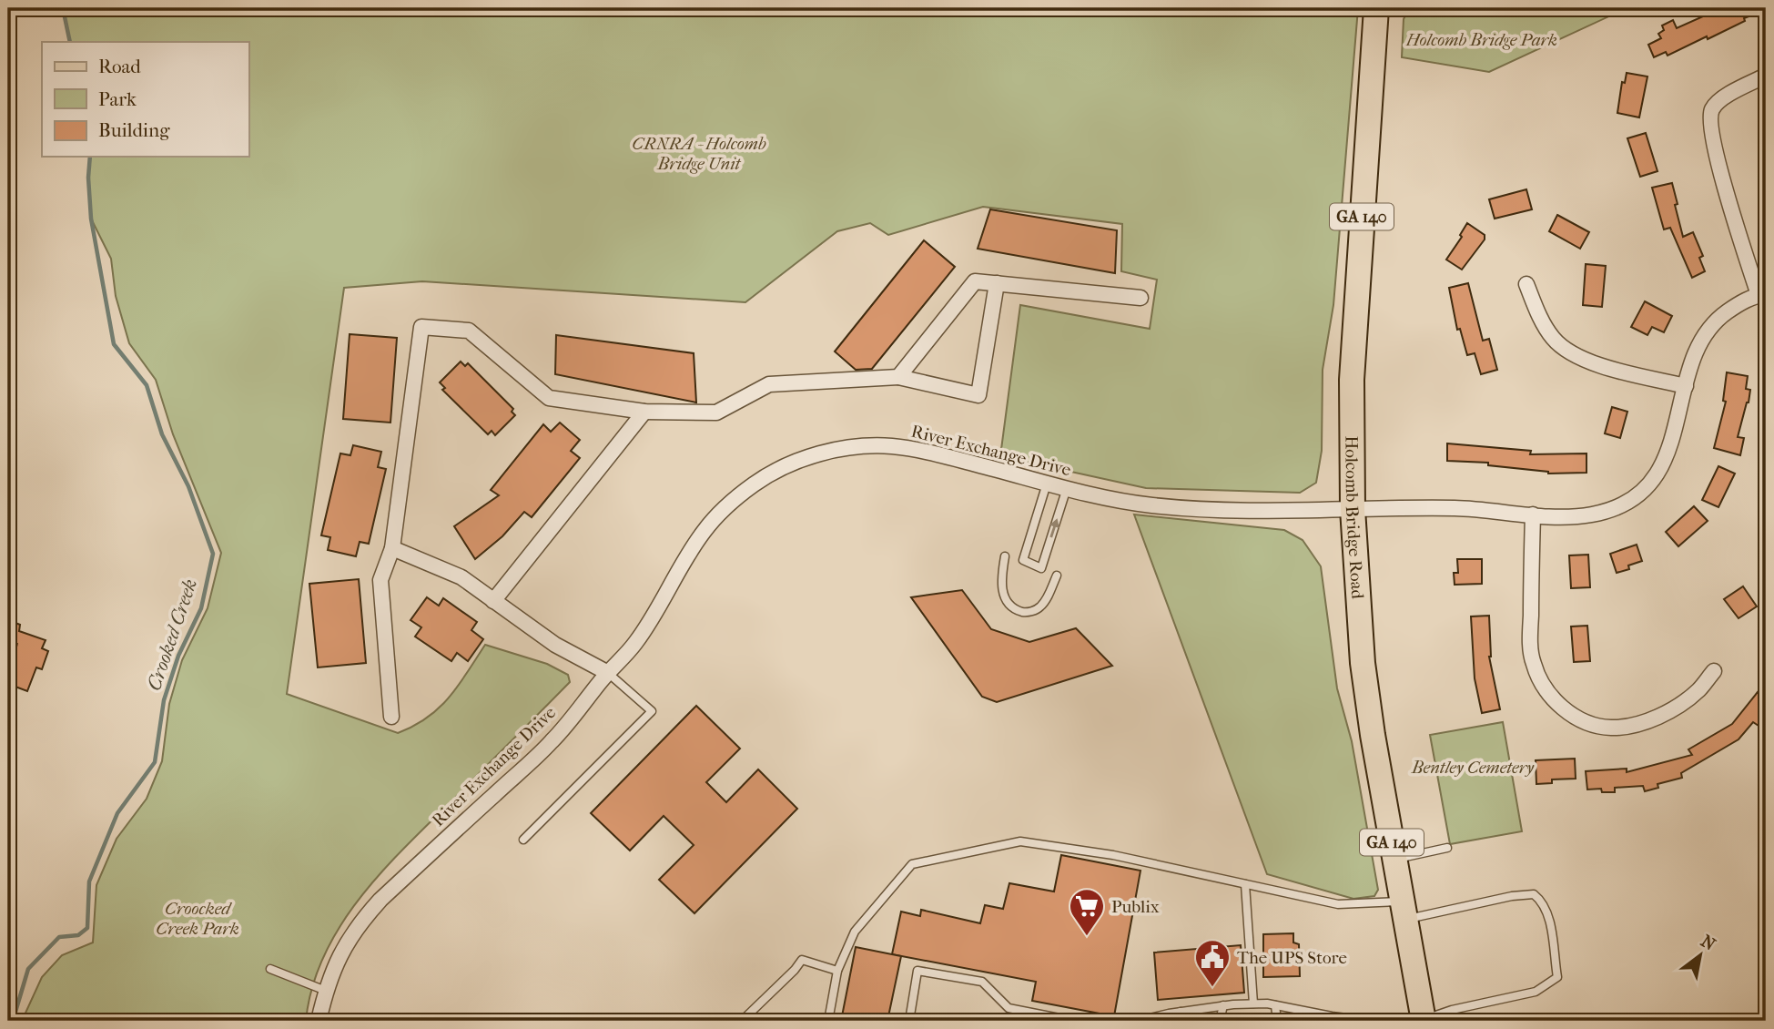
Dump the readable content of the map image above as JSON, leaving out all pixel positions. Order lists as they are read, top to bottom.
{
  "streets": {
    "main road": ["GA 140", "Holcomb Bridge Road"],
    "street": ["River Exchange Drive"]
  },
  "crossings": [
    ["River Exchange Drive", "Holcomb Bridge Road"]
  ],
  "water": ["Crooked Creek"],
  "parks": [
    "Holcomb Bridge Park",
    "CRNRA - Holcomb Bridge Unit",
    "Bentley Cemetery",
    "Croocked Creek Park"
  ],
  "places": {
    "supermarket": ["Publix"],
    "public building": ["The UPS Store"]
  },
  "legend": ["Road", "Park", "Building"],
  "north": "top right"
}
